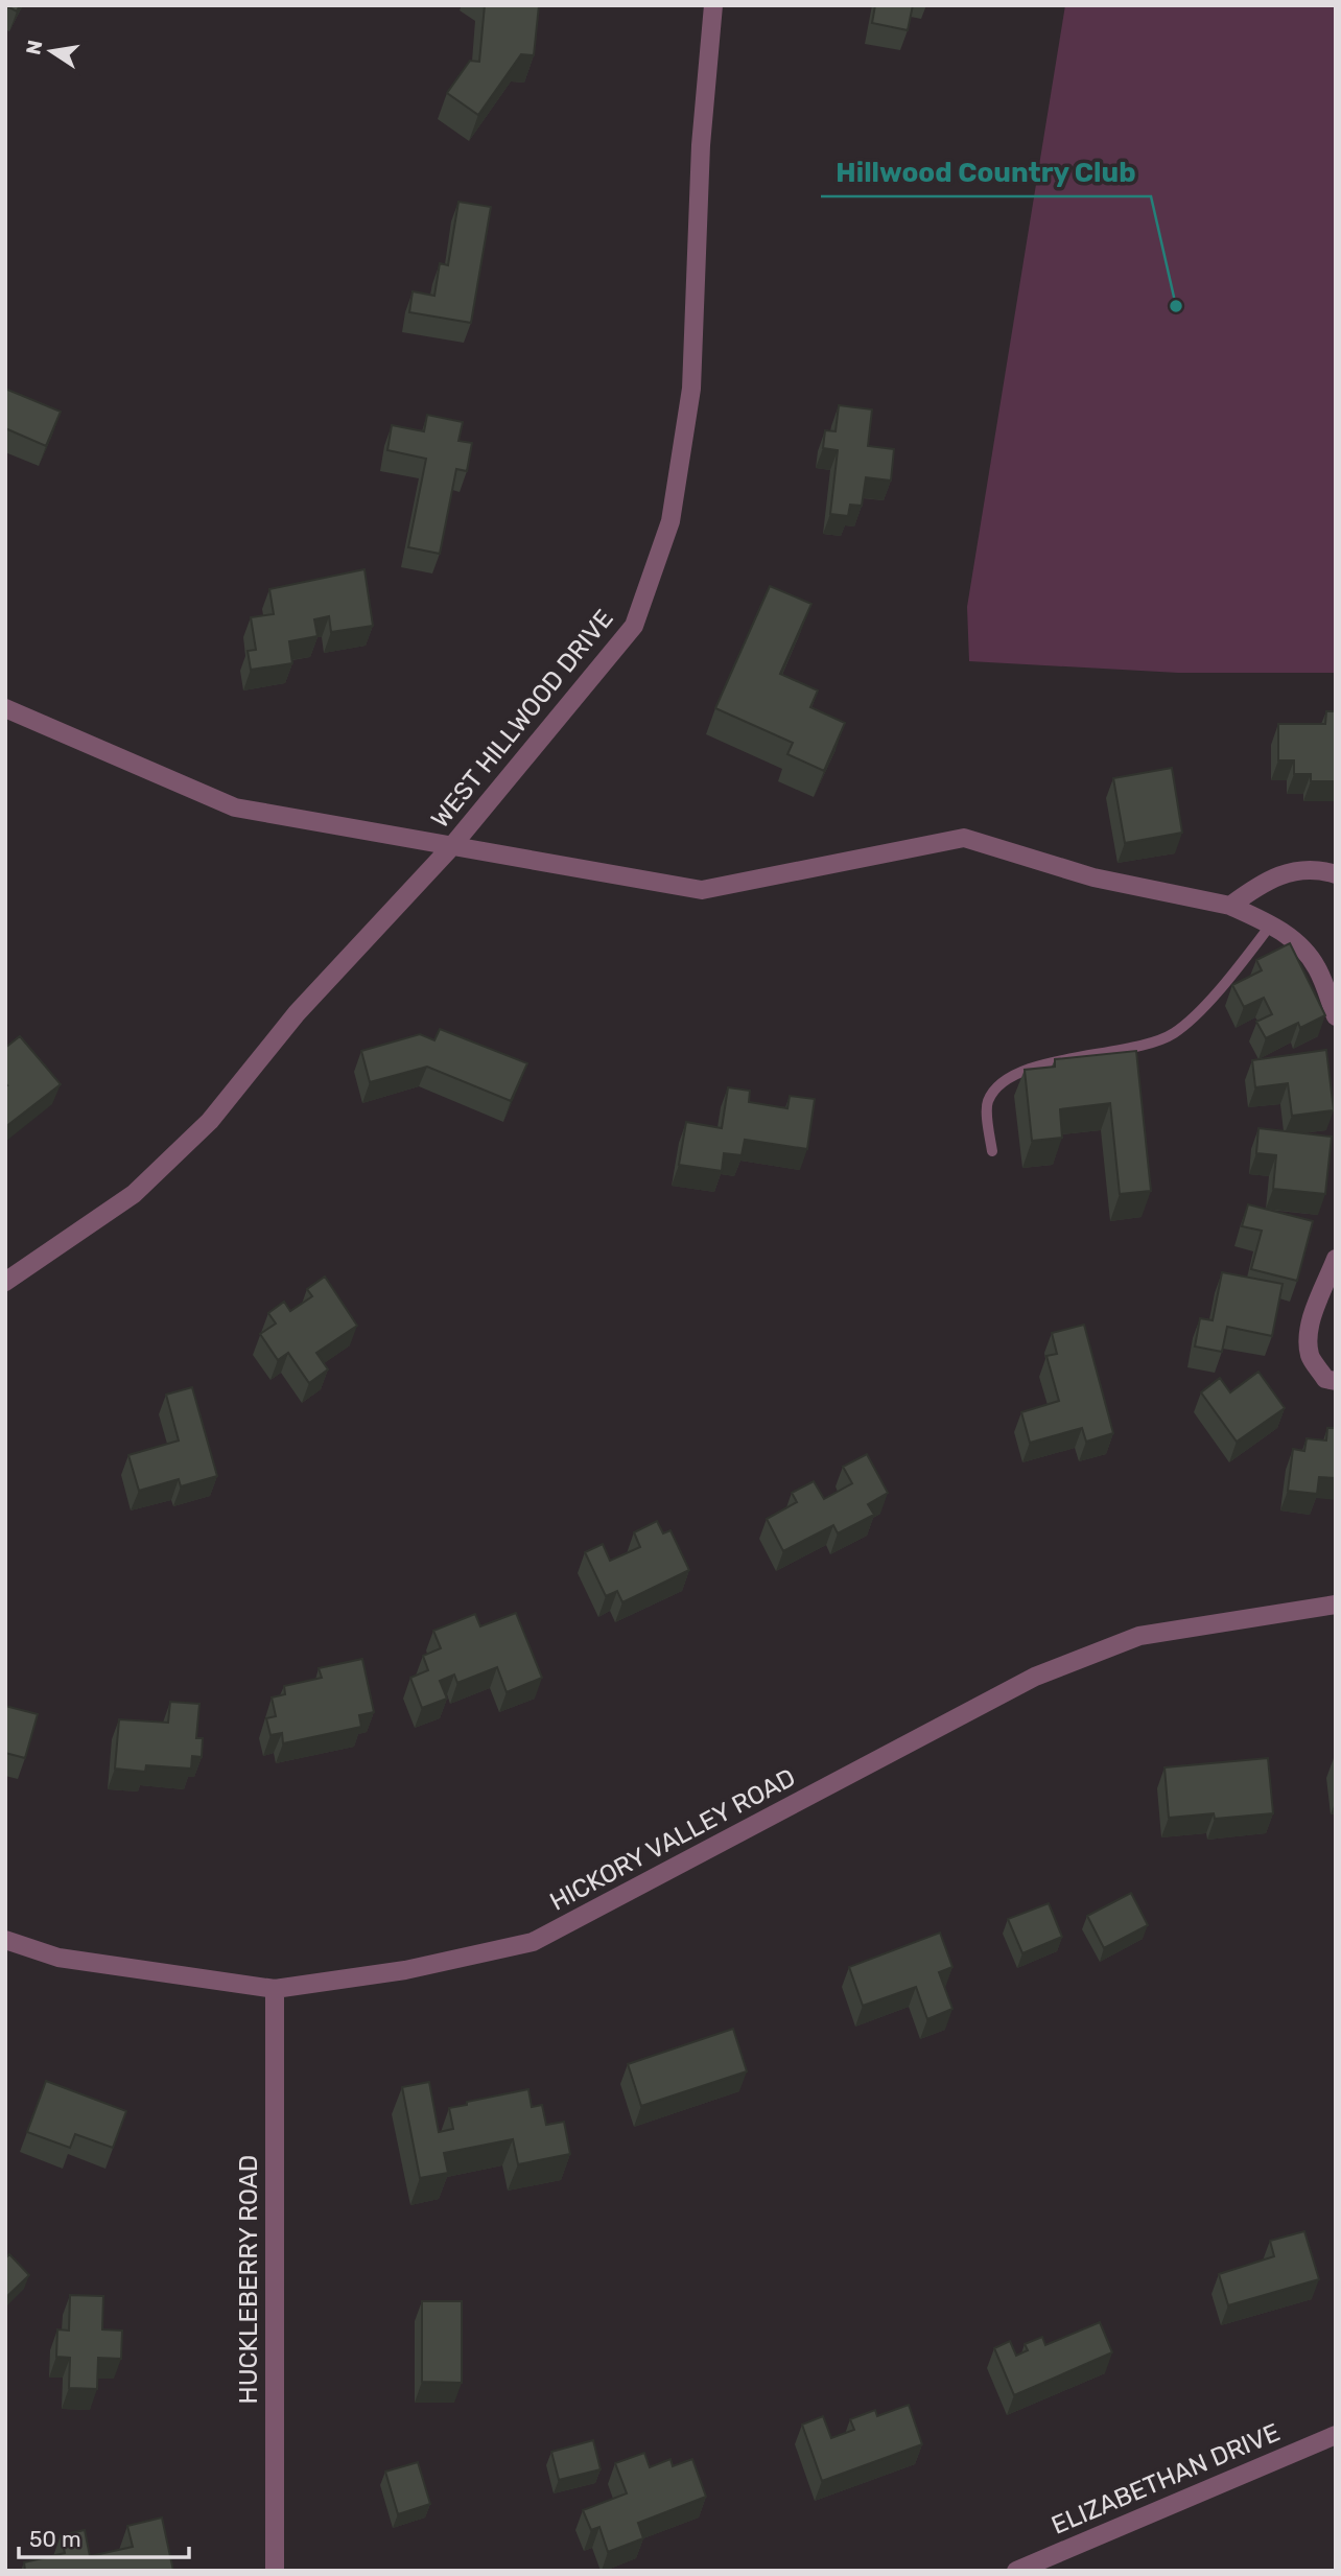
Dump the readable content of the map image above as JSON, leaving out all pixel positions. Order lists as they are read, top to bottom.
{
  "streets": {
    "street": [
      "WEST HILLWOOD DRIVE",
      "HICKORY VALLEY ROAD",
      "HUCKLEBERRY ROAD",
      "ELIZABETHAN DRIVE"
    ]
  },
  "crossings": [
    ["HICKORY VALLEY ROAD", "HUCKLEBERRY ROAD"]
  ],
  "places": ["Hillwood Country Club"],
  "scale_bar": "50 m",
  "north": "left"
}
